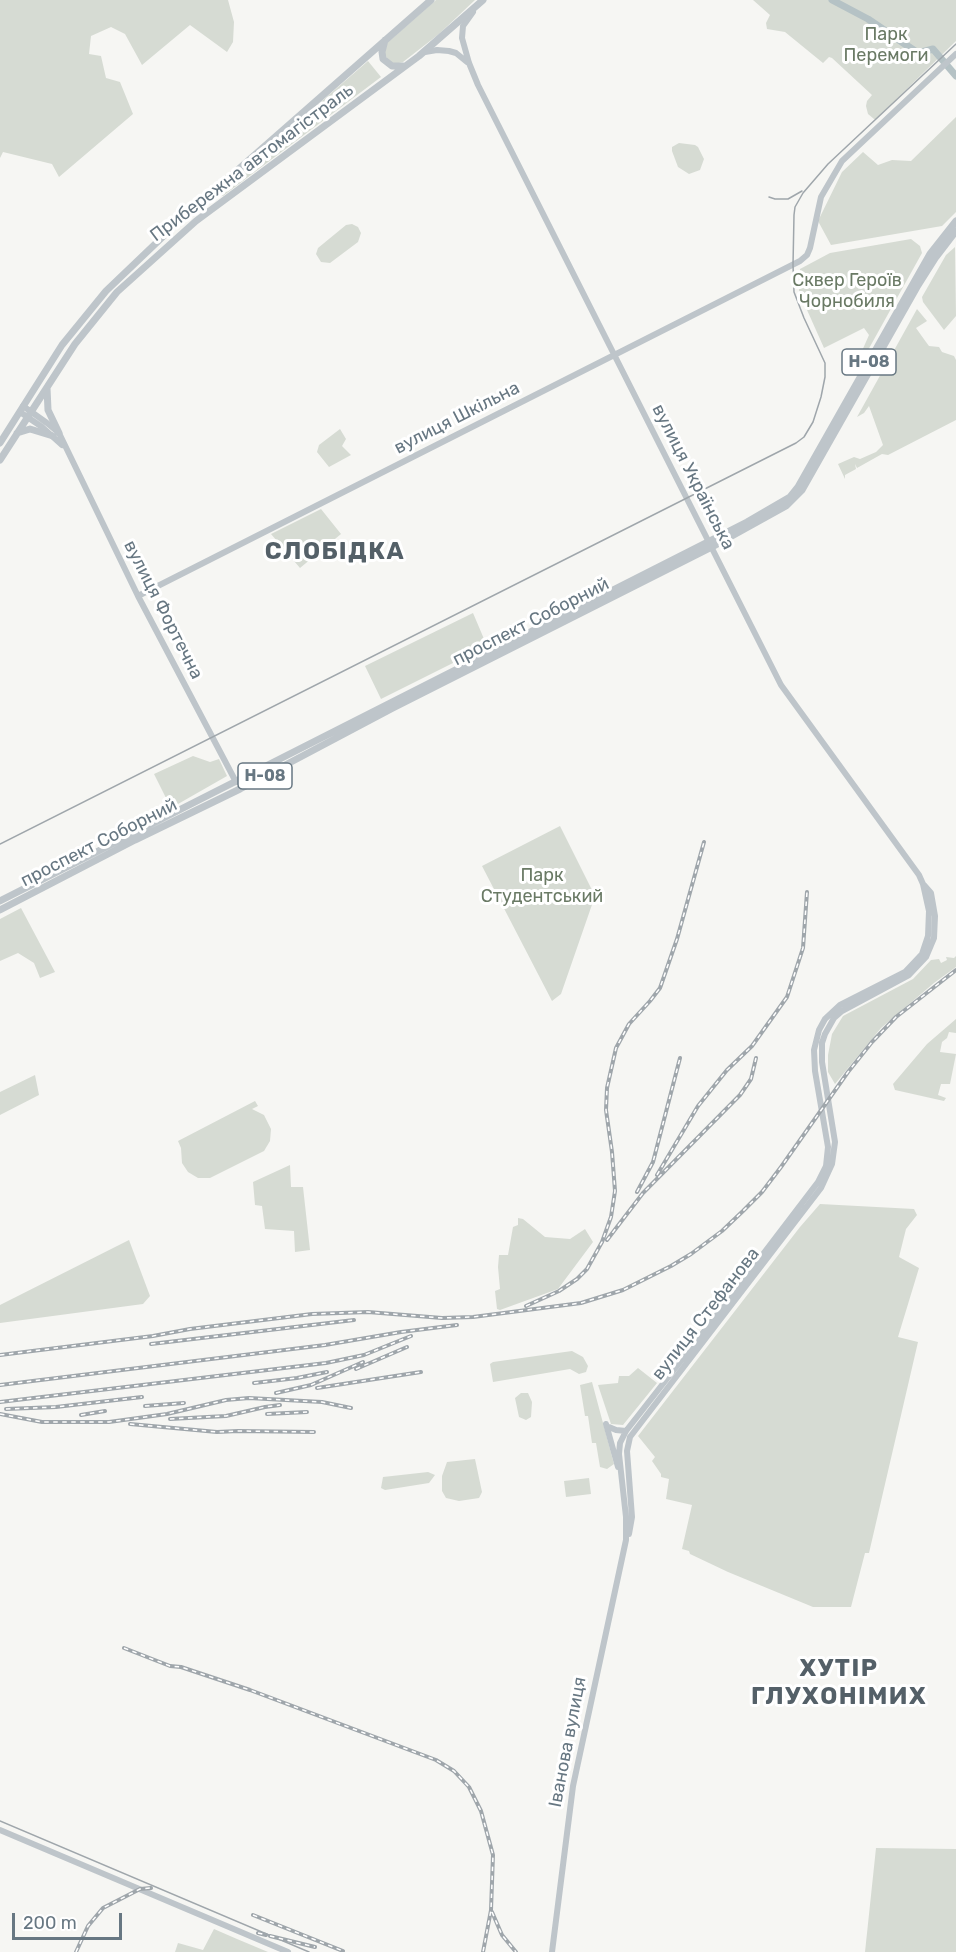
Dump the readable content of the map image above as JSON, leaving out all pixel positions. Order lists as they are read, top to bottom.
{
  "streets": {
    "main road": [
      "Прибережна автомагістраль",
      "Н-08",
      "вулиця Шкільна",
      "вулиця Українська",
      "вулиця Фортечна",
      "проспект Соборний",
      "вулиця Стефанова",
      "Іванова вулиця"
    ]
  },
  "crossings": [
    ["Прибережна автомагістраль", "вулиця Українська"],
    ["Прибережна автомагістраль", "вулиця Фортечна"],
    ["вулиця Шкільна", "вулиця Українська"],
    ["вулиця Шкільна", "вулиця Фортечна"],
    ["вулиця Українська", "проспект Соборний"],
    ["вулиця Українська", "вулиця Стефанова"],
    ["вулиця Фортечна", "проспект Соборний"]
  ],
  "districts": ["СЛОБІДКА", "ХУТІР ГЛУХОНІМИХ"],
  "parks": ["Парк Перемоги", "Сквер Героїв Чорнобиля", "Парк Студентський"],
  "scale_bar": "200 m"
}
